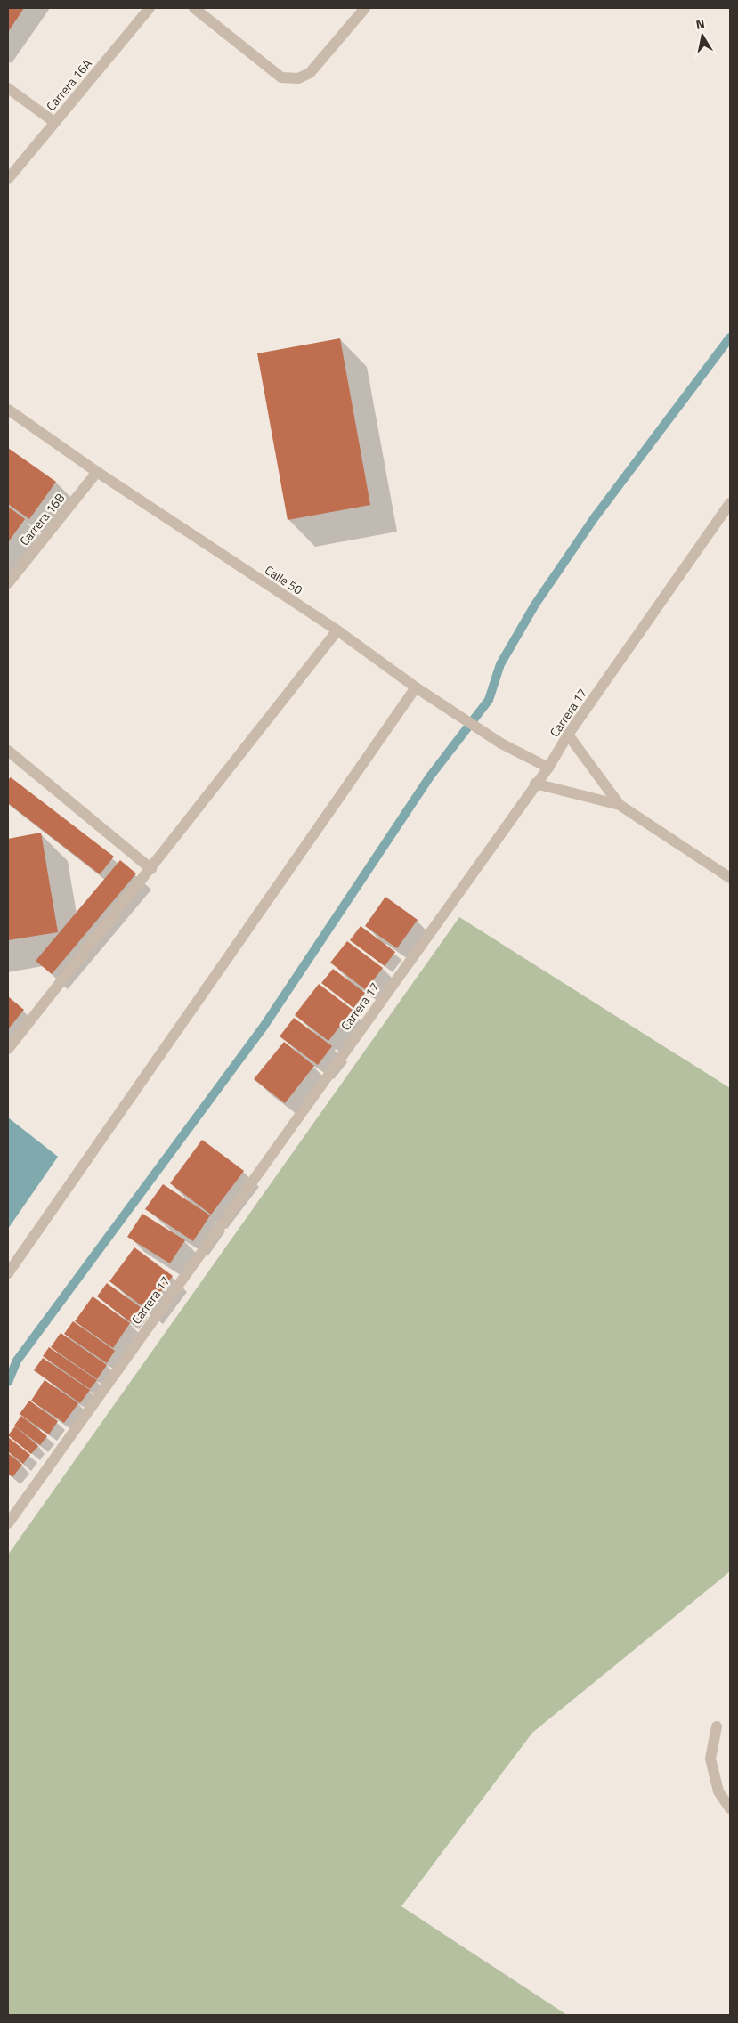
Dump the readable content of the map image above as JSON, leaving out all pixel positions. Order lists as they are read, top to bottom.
{
  "streets": {
    "street": [
      "Carrera 16A",
      "Carrera 16B",
      "Calle 50",
      "Carrera 17"
    ]
  },
  "crossings": [
    ["Carrera 16B", "Calle 50"],
    ["Calle 50", "Carrera 17"]
  ],
  "north": "top"
}
